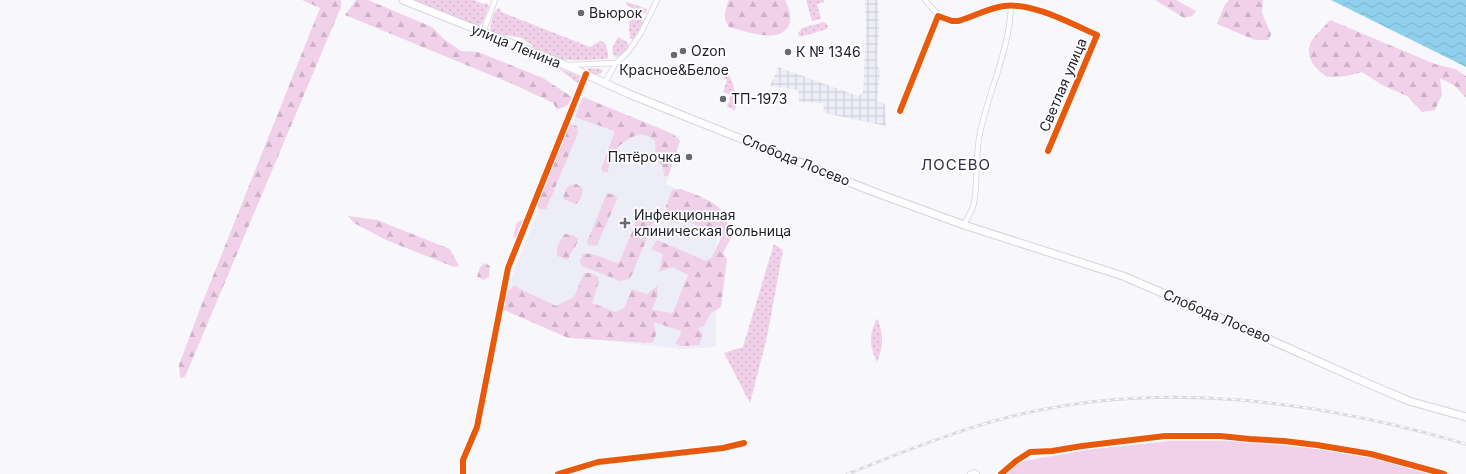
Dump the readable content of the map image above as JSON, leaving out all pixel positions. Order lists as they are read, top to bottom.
{
  "streets": {
    "main road": ["улица Ленина", "Слобода Лосево"],
    "street": ["Светлая улица"]
  },
  "crossings": [
    ["улица Ленина", "Слобода Лосево"]
  ],
  "districts": ["ЛОСЕВО"],
  "places": {
    "other": [
      "Вьюрок",
      "Ozon",
      "К № 1346",
      "Красное&Белое",
      "ТП-1973",
      "Пятёрочка"
    ],
    "health": ["Инфекционная клиническая больница"]
  }
}
